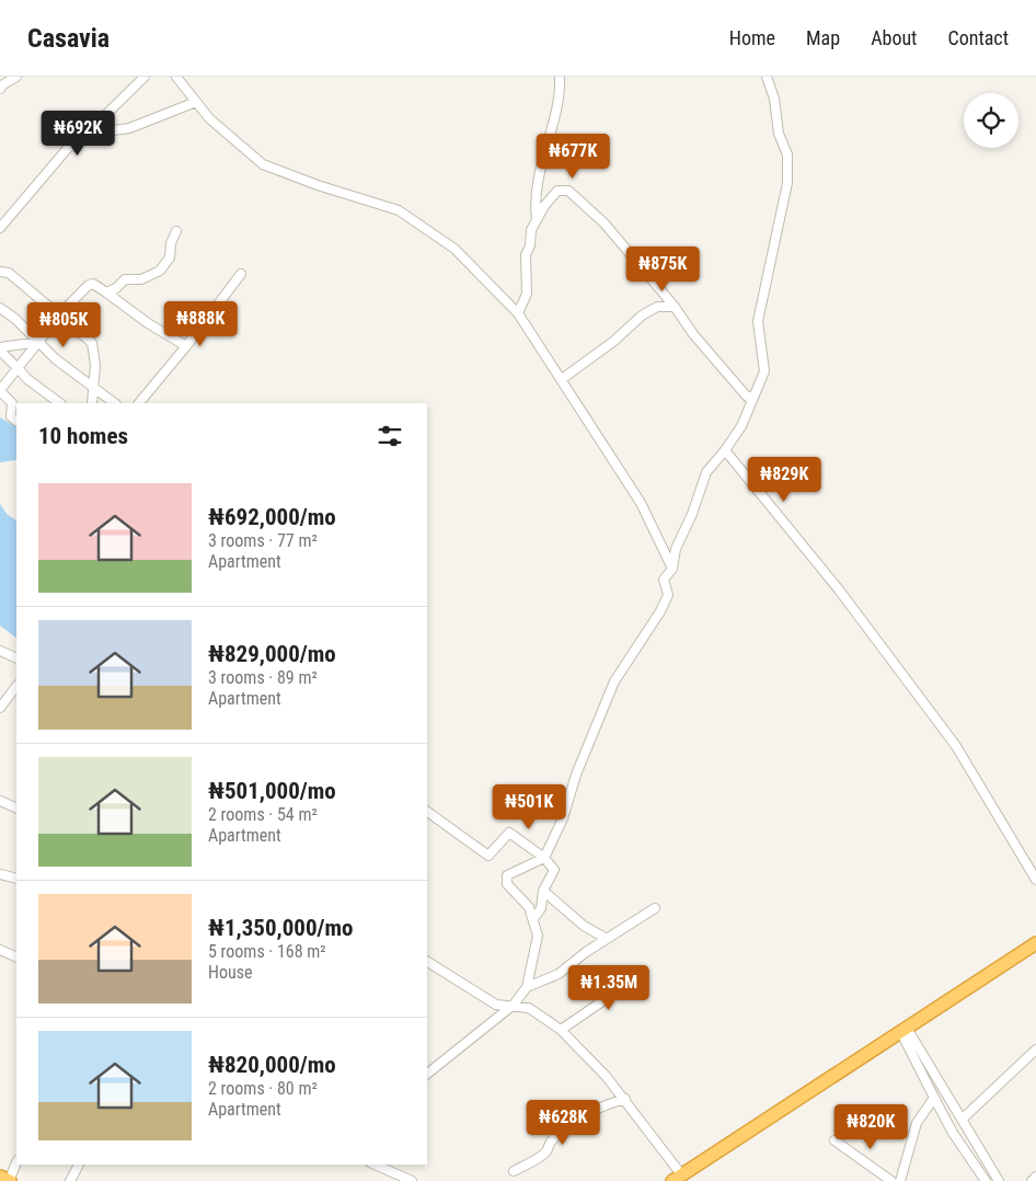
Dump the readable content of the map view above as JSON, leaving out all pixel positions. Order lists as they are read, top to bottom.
{
  "page": {
    "header": "Casavia",
    "nav": [
      "Home",
      "Map",
      "About",
      "Contact"
    ],
    "price": [
      "₦692K",
      "₦677K",
      "₦875K",
      "₦888K",
      "₦805K",
      "₦829K",
      "₦501K",
      "₦1.35M",
      "₦628K",
      "₦820K"
    ],
    "heading": "10 homes",
    "list": [
      {
        "name": "₦692,000/mo",
        "note": "3 rooms · 77 m² · Apartment"
      },
      {
        "name": "₦829,000/mo",
        "note": "3 rooms · 89 m² · Apartment"
      },
      {
        "name": "₦501,000/mo",
        "note": "2 rooms · 54 m² · Apartment"
      },
      {
        "name": "₦1,350,000/mo",
        "note": "5 rooms · 168 m² · House"
      },
      {
        "name": "₦820,000/mo",
        "note": "2 rooms · 80 m² · Apartment"
      }
    ]
  }
}
